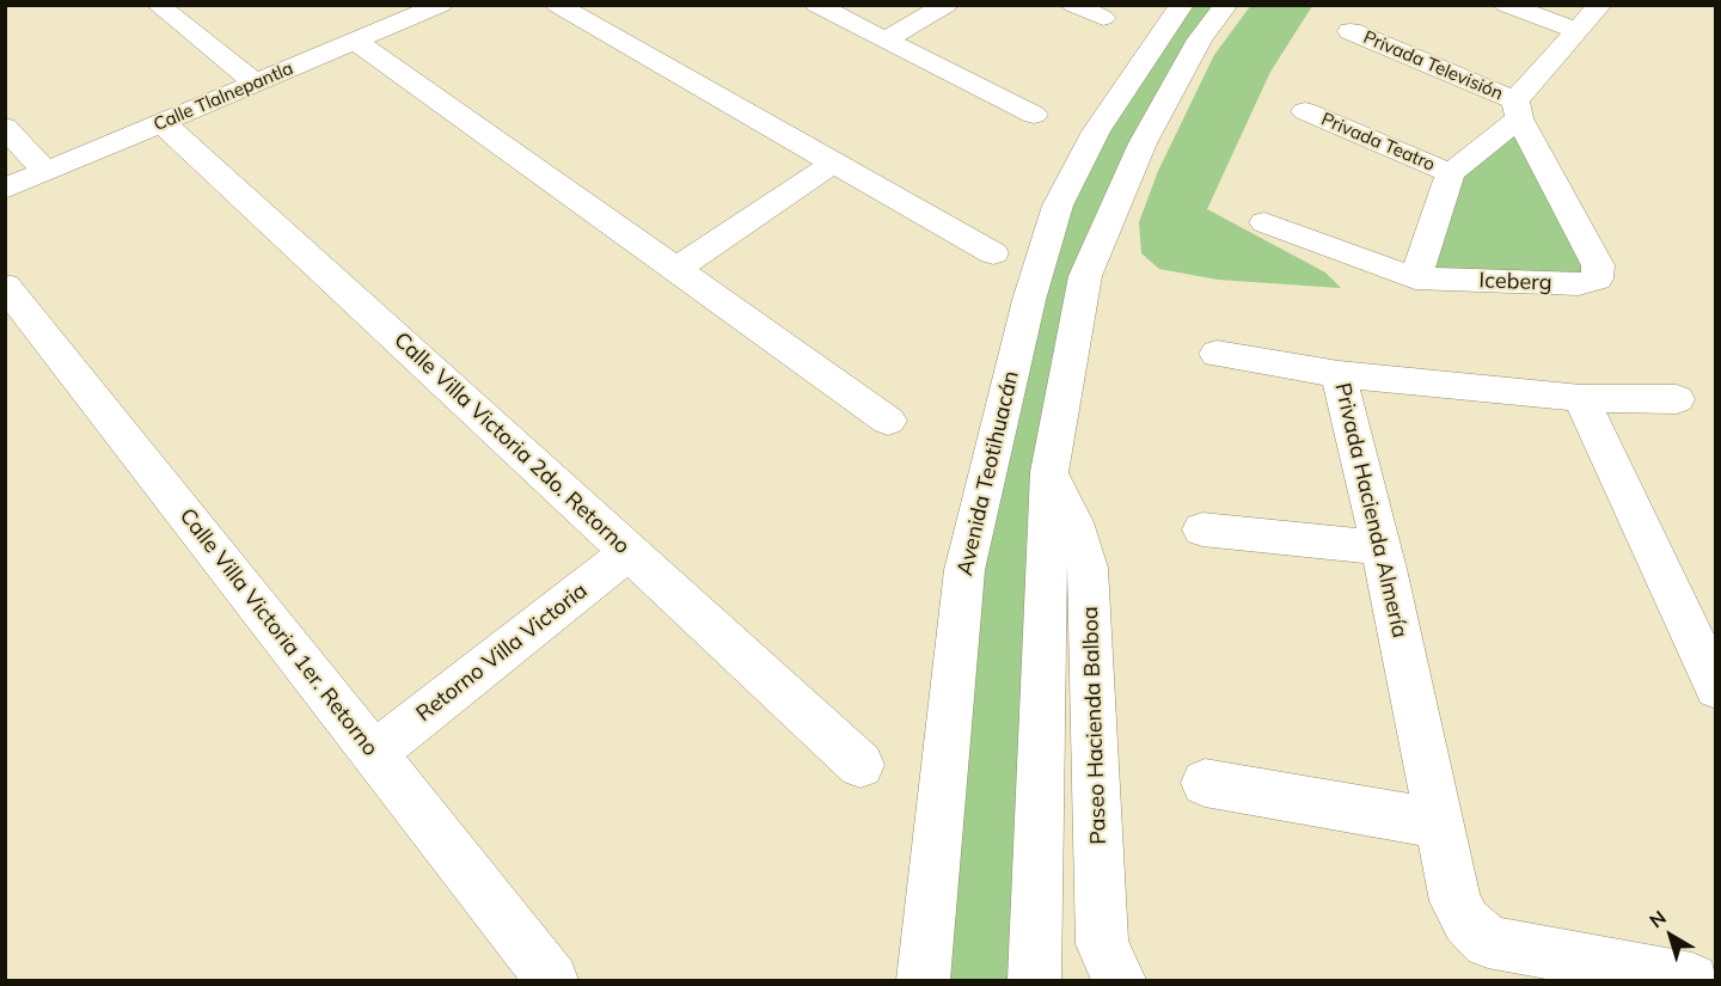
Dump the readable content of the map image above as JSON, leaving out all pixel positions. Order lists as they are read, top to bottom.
{
  "streets": {
    "street": [
      "Privada Televisión",
      "Calle Tlalnepantla",
      "Privada Teatro",
      "Iceberg",
      "Calle Villa Victoria 2do. Retorno",
      "Avenida Teotihuacán",
      "Privada Hacienda Almería",
      "Calle Villa Victoria 1er. Retorno",
      "Retorno Villa Victoria",
      "Paseo Hacienda Balboa"
    ]
  },
  "crossings": [
    ["Privada Televisión", "Iceberg"],
    ["Calle Tlalnepantla", "Calle Villa Victoria 2do. Retorno"],
    ["Calle Villa Victoria 2do. Retorno", "Retorno Villa Victoria"],
    ["Calle Villa Victoria 1er. Retorno", "Retorno Villa Victoria"]
  ],
  "north": "top left"
}
